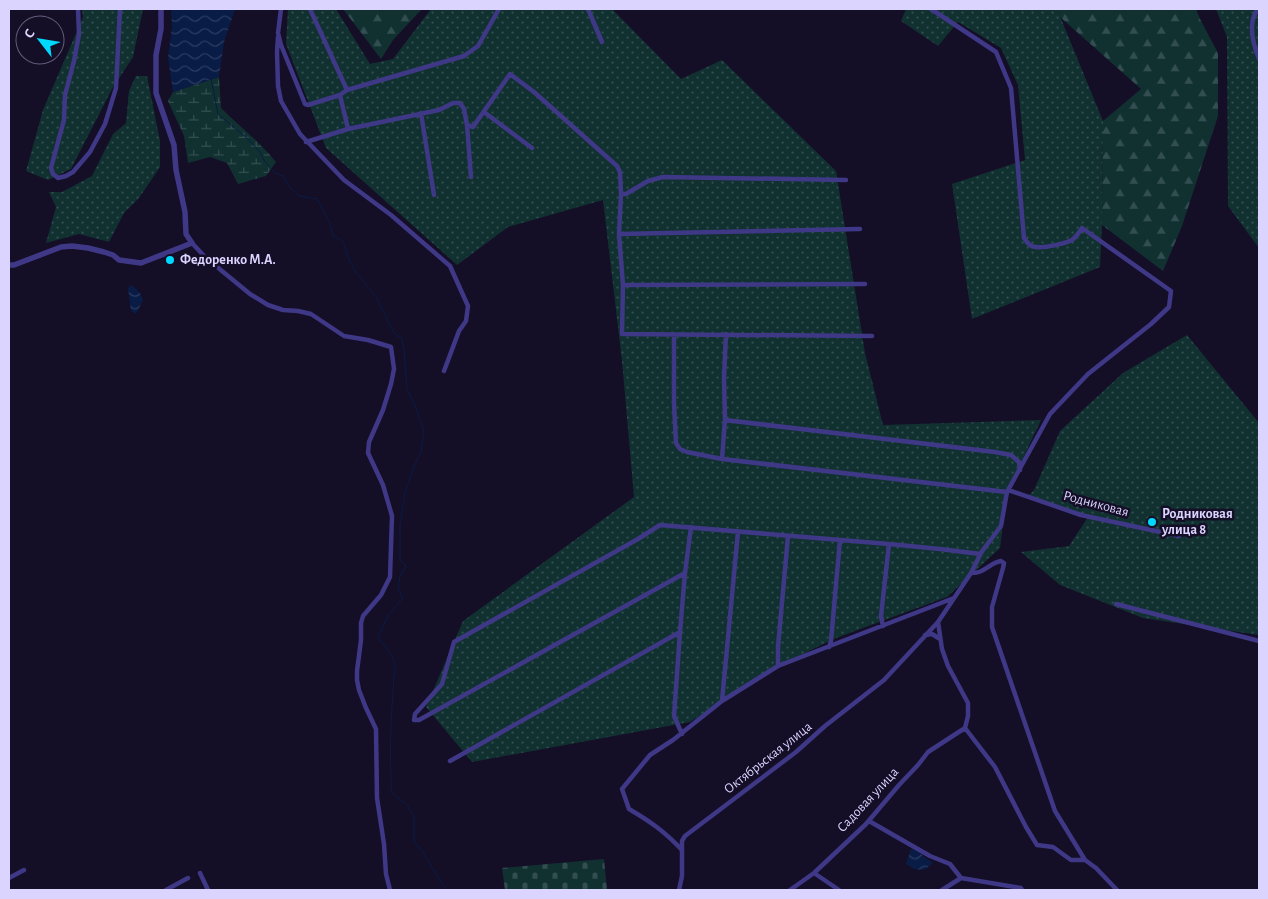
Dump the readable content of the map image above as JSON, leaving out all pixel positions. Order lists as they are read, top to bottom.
{
  "streets": {
    "street": ["Родниковая", "Октябрьская улица", "Садовая улица"]
  },
  "crossings": [
    ["Родниковая", "Октябрьская улица"]
  ],
  "places": ["Федоренко М.А.", "Родниковая улица 8"],
  "north": "top left"
}
